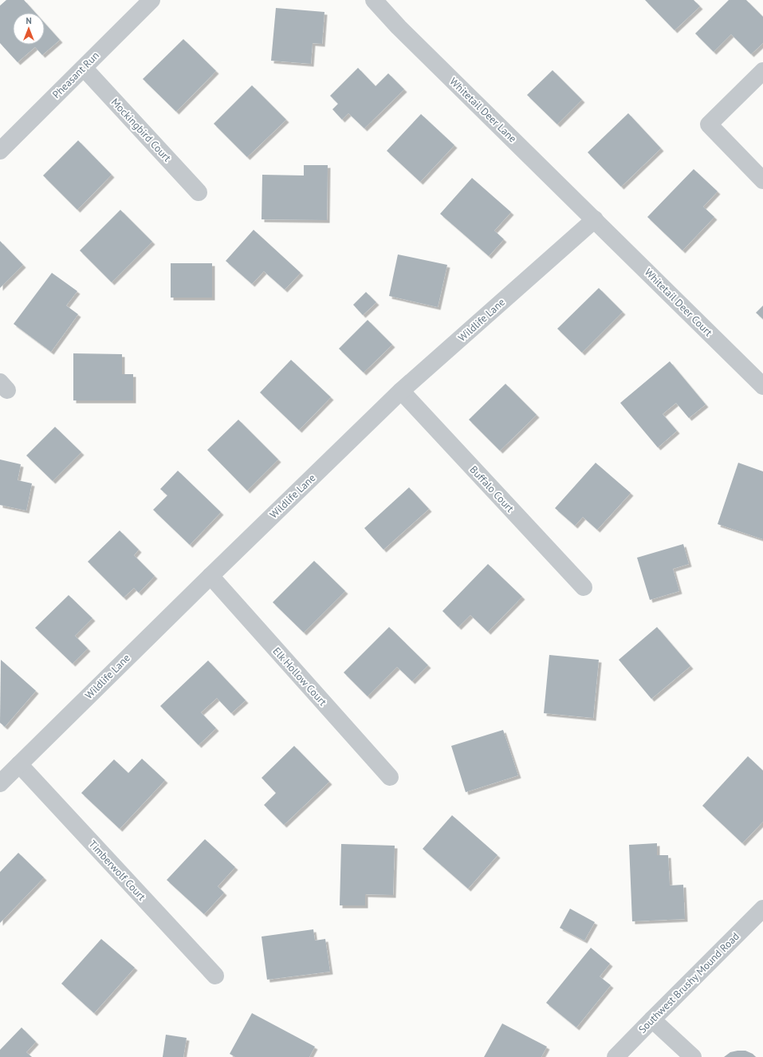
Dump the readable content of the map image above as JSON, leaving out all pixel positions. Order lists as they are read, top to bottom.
{
  "streets": {
    "street": [
      "Pheasant Run",
      "Whitetail Deer Lane",
      "Mockingbird Court",
      "Whitetail Deer Court",
      "Wildlife Lane",
      "Buffalo Court",
      "Elk Hollow Court",
      "Timberwolf Court",
      "Southwest Brushy Mound Road"
    ]
  },
  "crossings": [
    ["Pheasant Run", "Mockingbird Court"],
    ["Whitetail Deer Lane", "Whitetail Deer Court"],
    ["Whitetail Deer Lane", "Wildlife Lane"],
    ["Whitetail Deer Court", "Wildlife Lane"],
    ["Wildlife Lane", "Buffalo Court"],
    ["Wildlife Lane", "Elk Hollow Court"],
    ["Wildlife Lane", "Timberwolf Court"]
  ],
  "north": "top"
}
